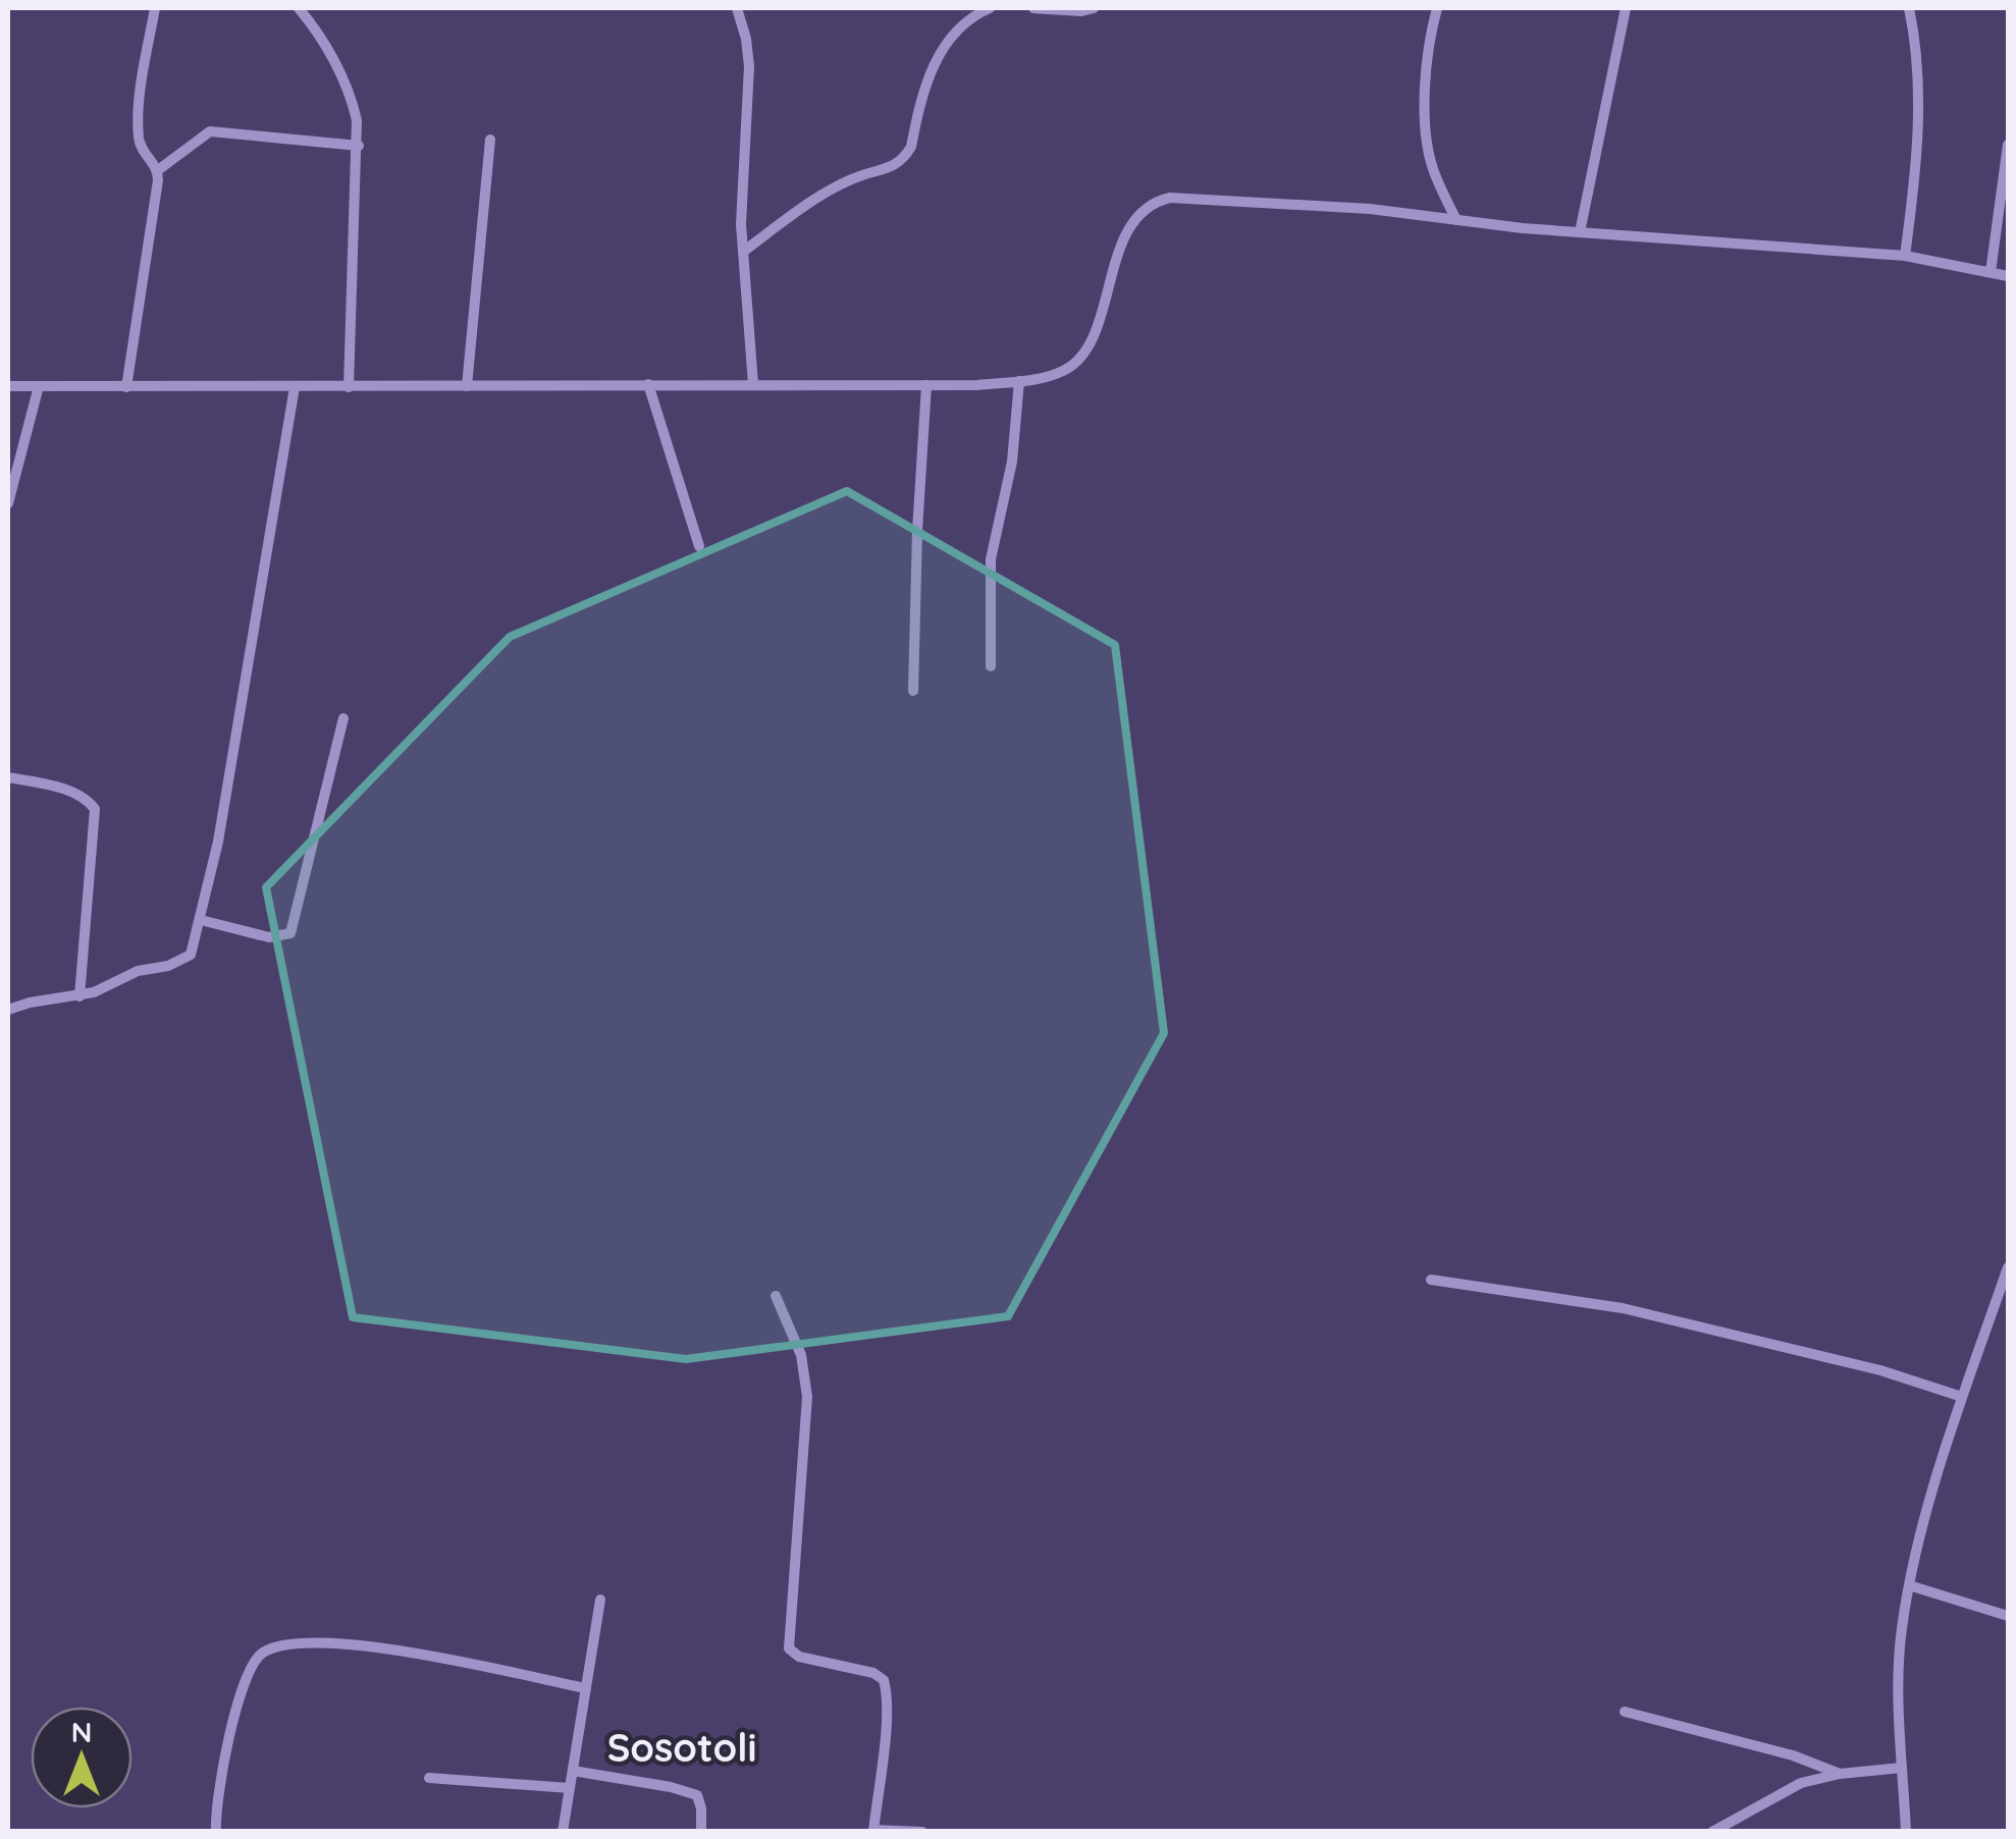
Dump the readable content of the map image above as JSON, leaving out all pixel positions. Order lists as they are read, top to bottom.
{
  "districts": ["Sosotoli"],
  "north": "top"
}
